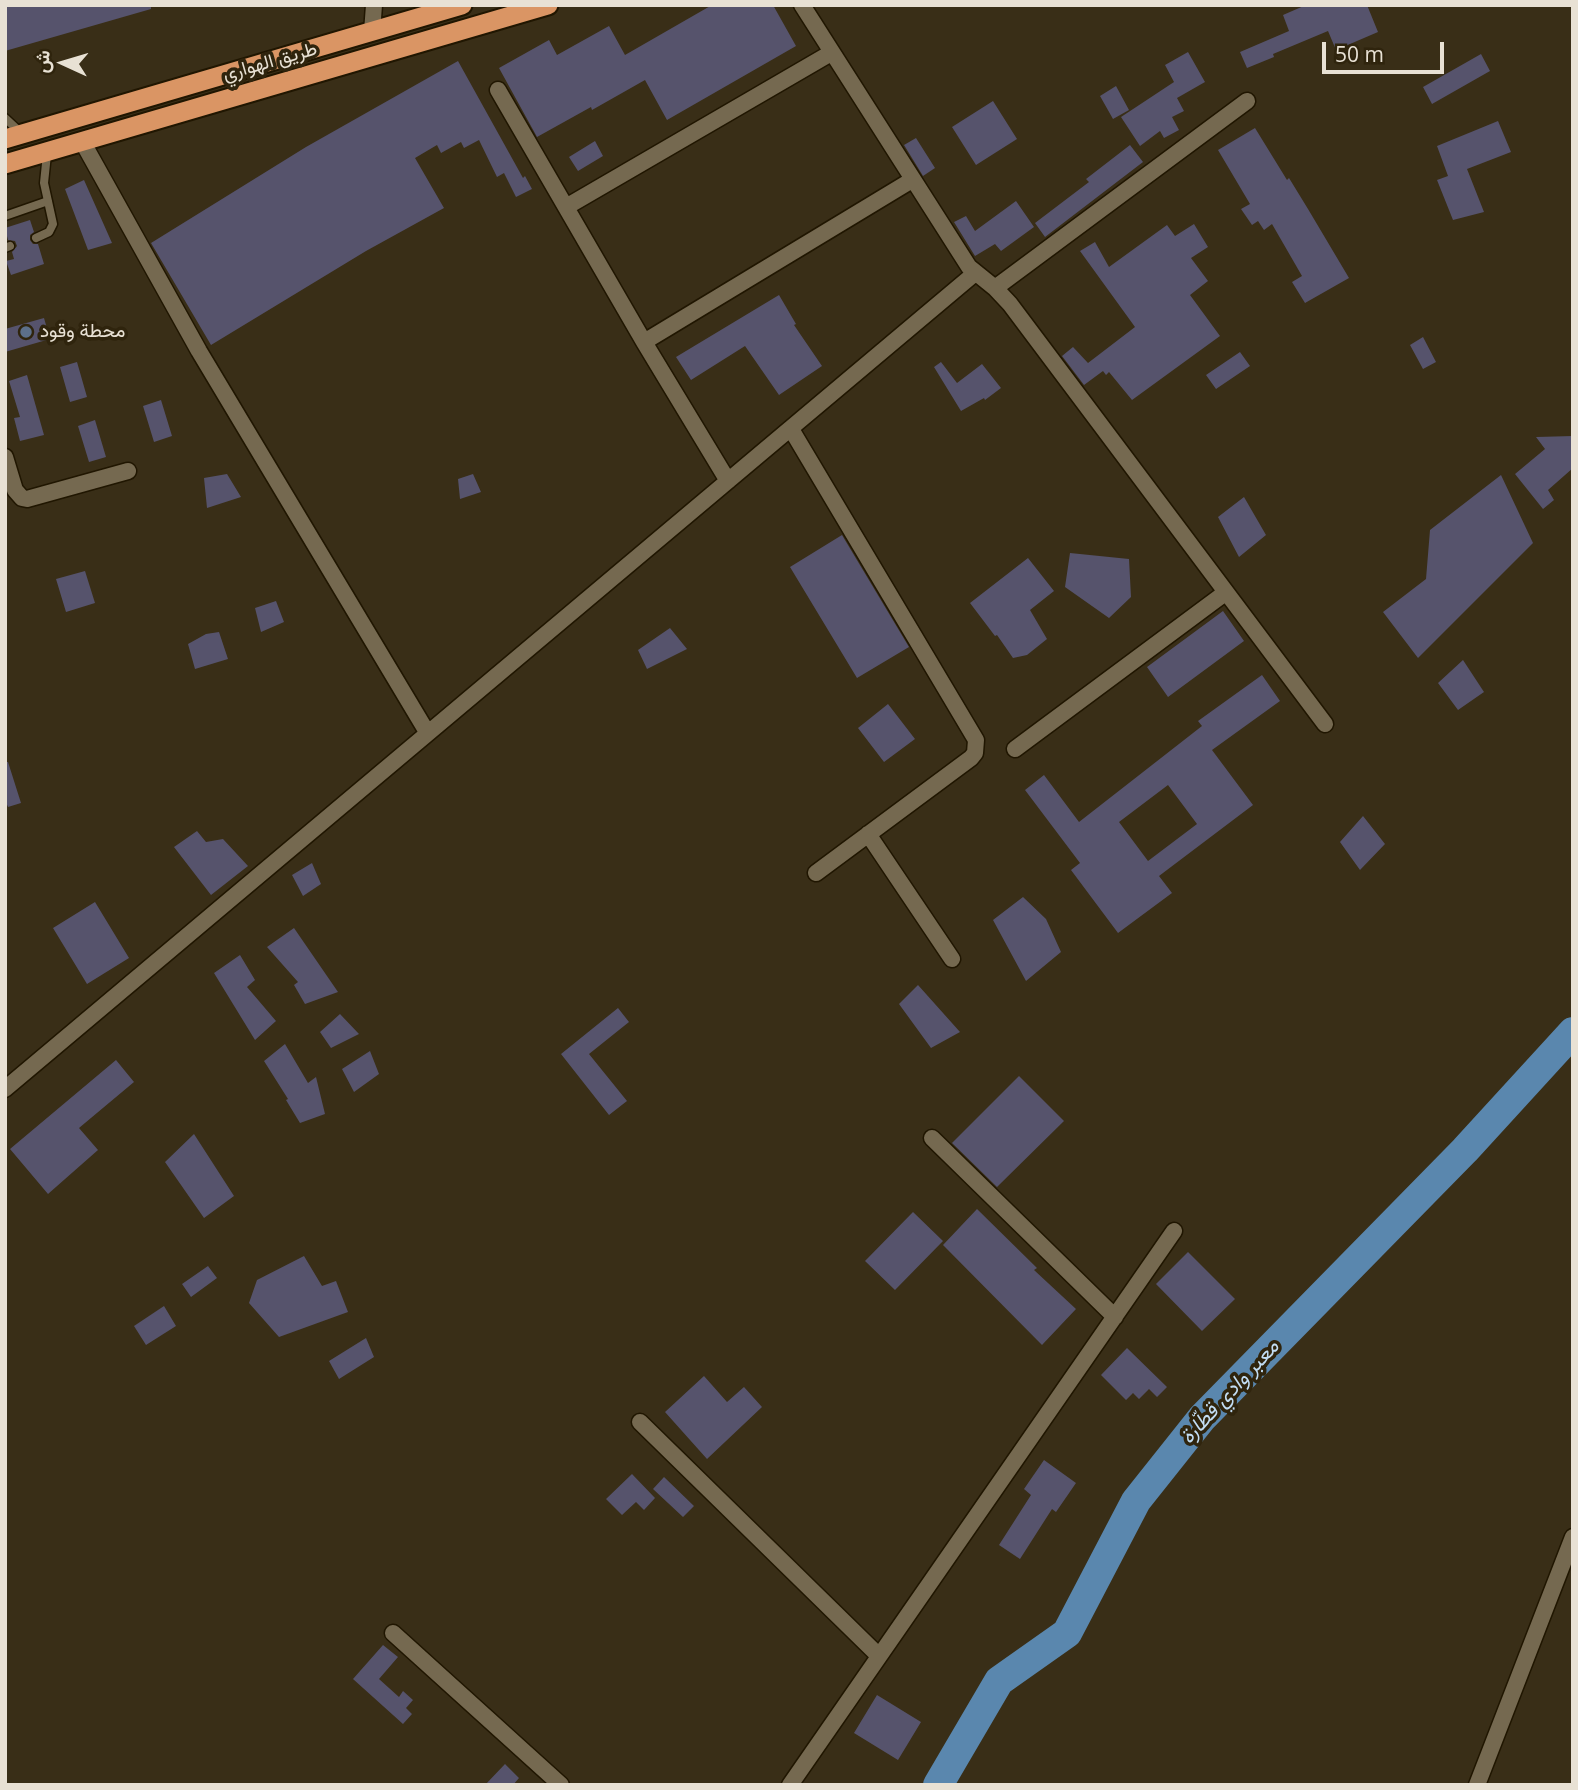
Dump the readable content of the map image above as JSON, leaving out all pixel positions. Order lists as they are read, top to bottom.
{
  "streets": {
    "highway": ["طريق الهواري"]
  },
  "water": ["معبر وادي قطّارة"],
  "places": ["محطة وقود"],
  "scale_bar": "50 m",
  "north": "left"
}
